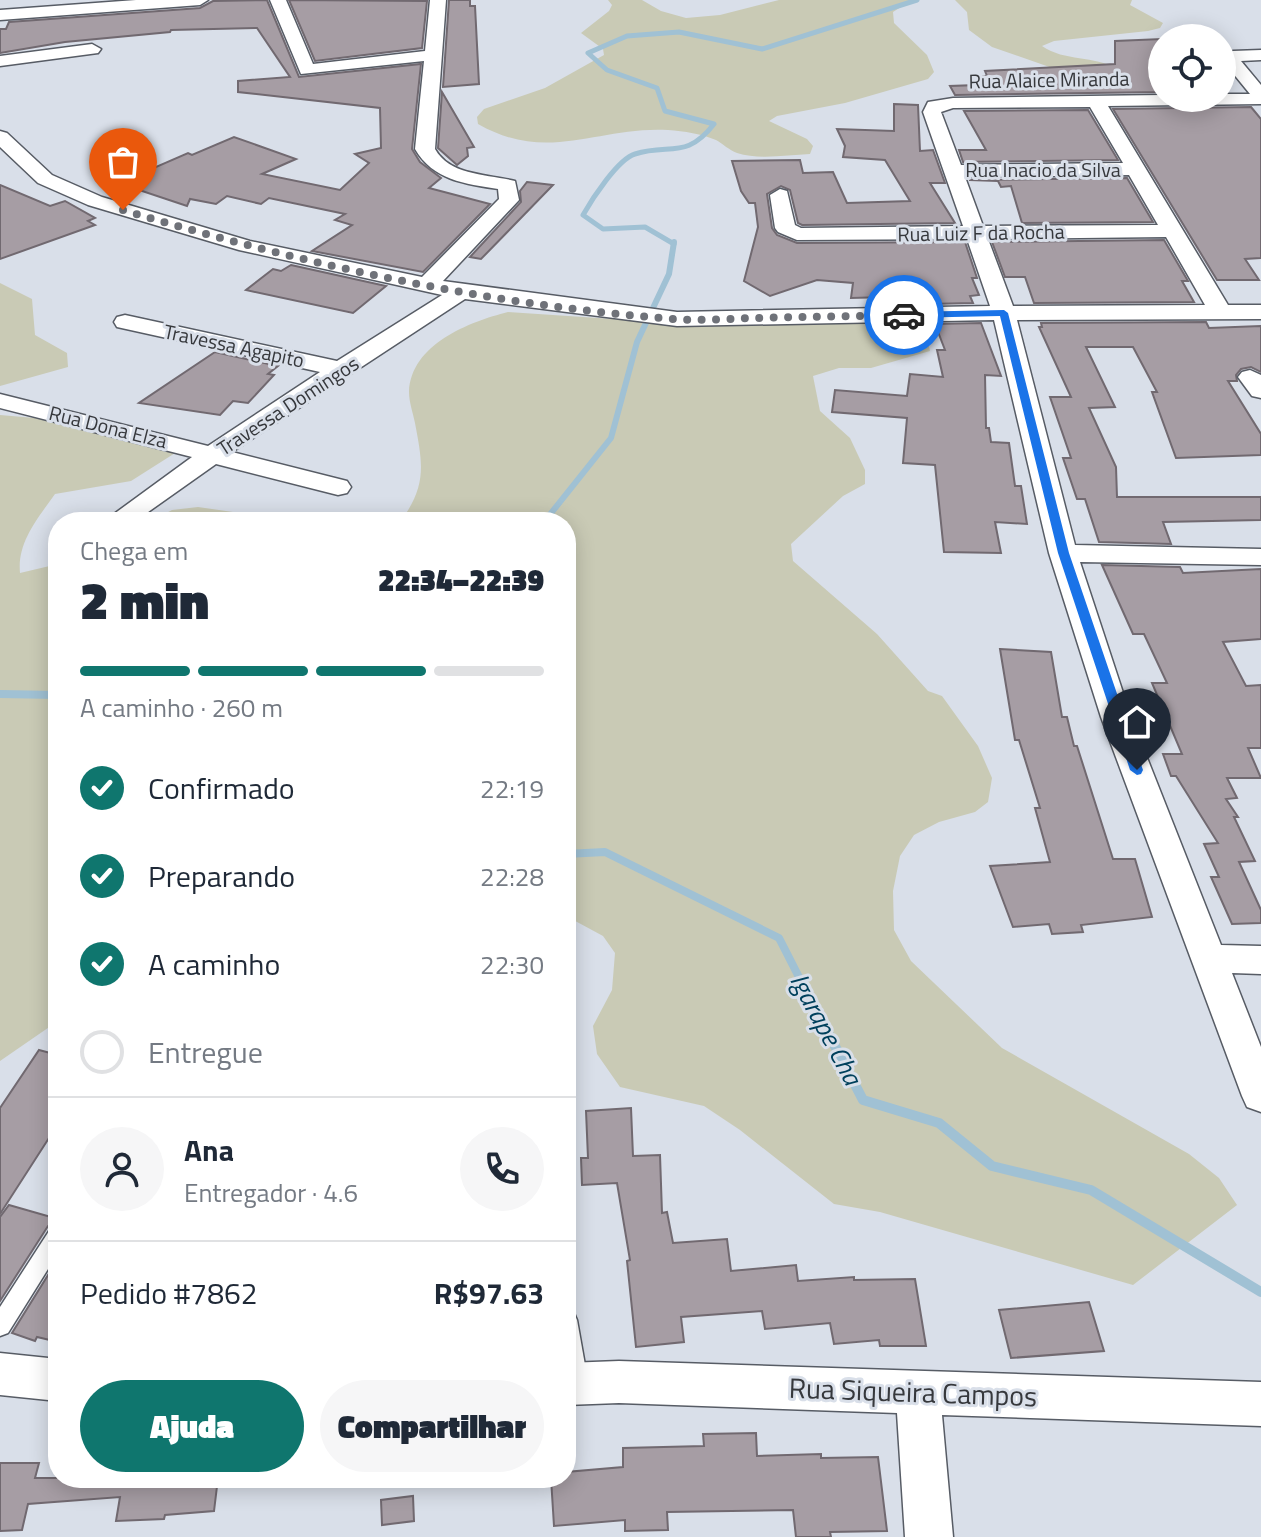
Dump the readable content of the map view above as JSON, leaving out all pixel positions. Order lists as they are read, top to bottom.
{
  "streets": {
    "street": [
      "Rua Alaice Miranda",
      "Rua Inacio da Silva",
      "Rua Luiz F da Rocha",
      "Travessa Agapito",
      "Travessa Domingos",
      "Rua Dona Elza",
      "Rua Siqueira Campos"
    ]
  },
  "crossings": [
    ["Rua Alaice Miranda", "Rua Inacio da Silva"],
    ["Travessa Agapito", "Travessa Domingos"],
    ["Travessa Domingos", "Rua Dona Elza"]
  ],
  "water": ["Igarape Cha"],
  "page": {
    "heading": ["2 min", "Chega em", "22:34–22:39"],
    "panel": [
      "Ana",
      "Entregador · 4.6",
      "Pedido #7862",
      "R$97.63"
    ],
    "bar": "A caminho · 260 m",
    "list": [
      ["Confirmado", "22:19"],
      ["Preparando", "22:28"],
      ["A caminho", "22:30"],
      "Entregue"
    ],
    "buttons": ["Ajuda", "Compartilhar"]
  }
}
